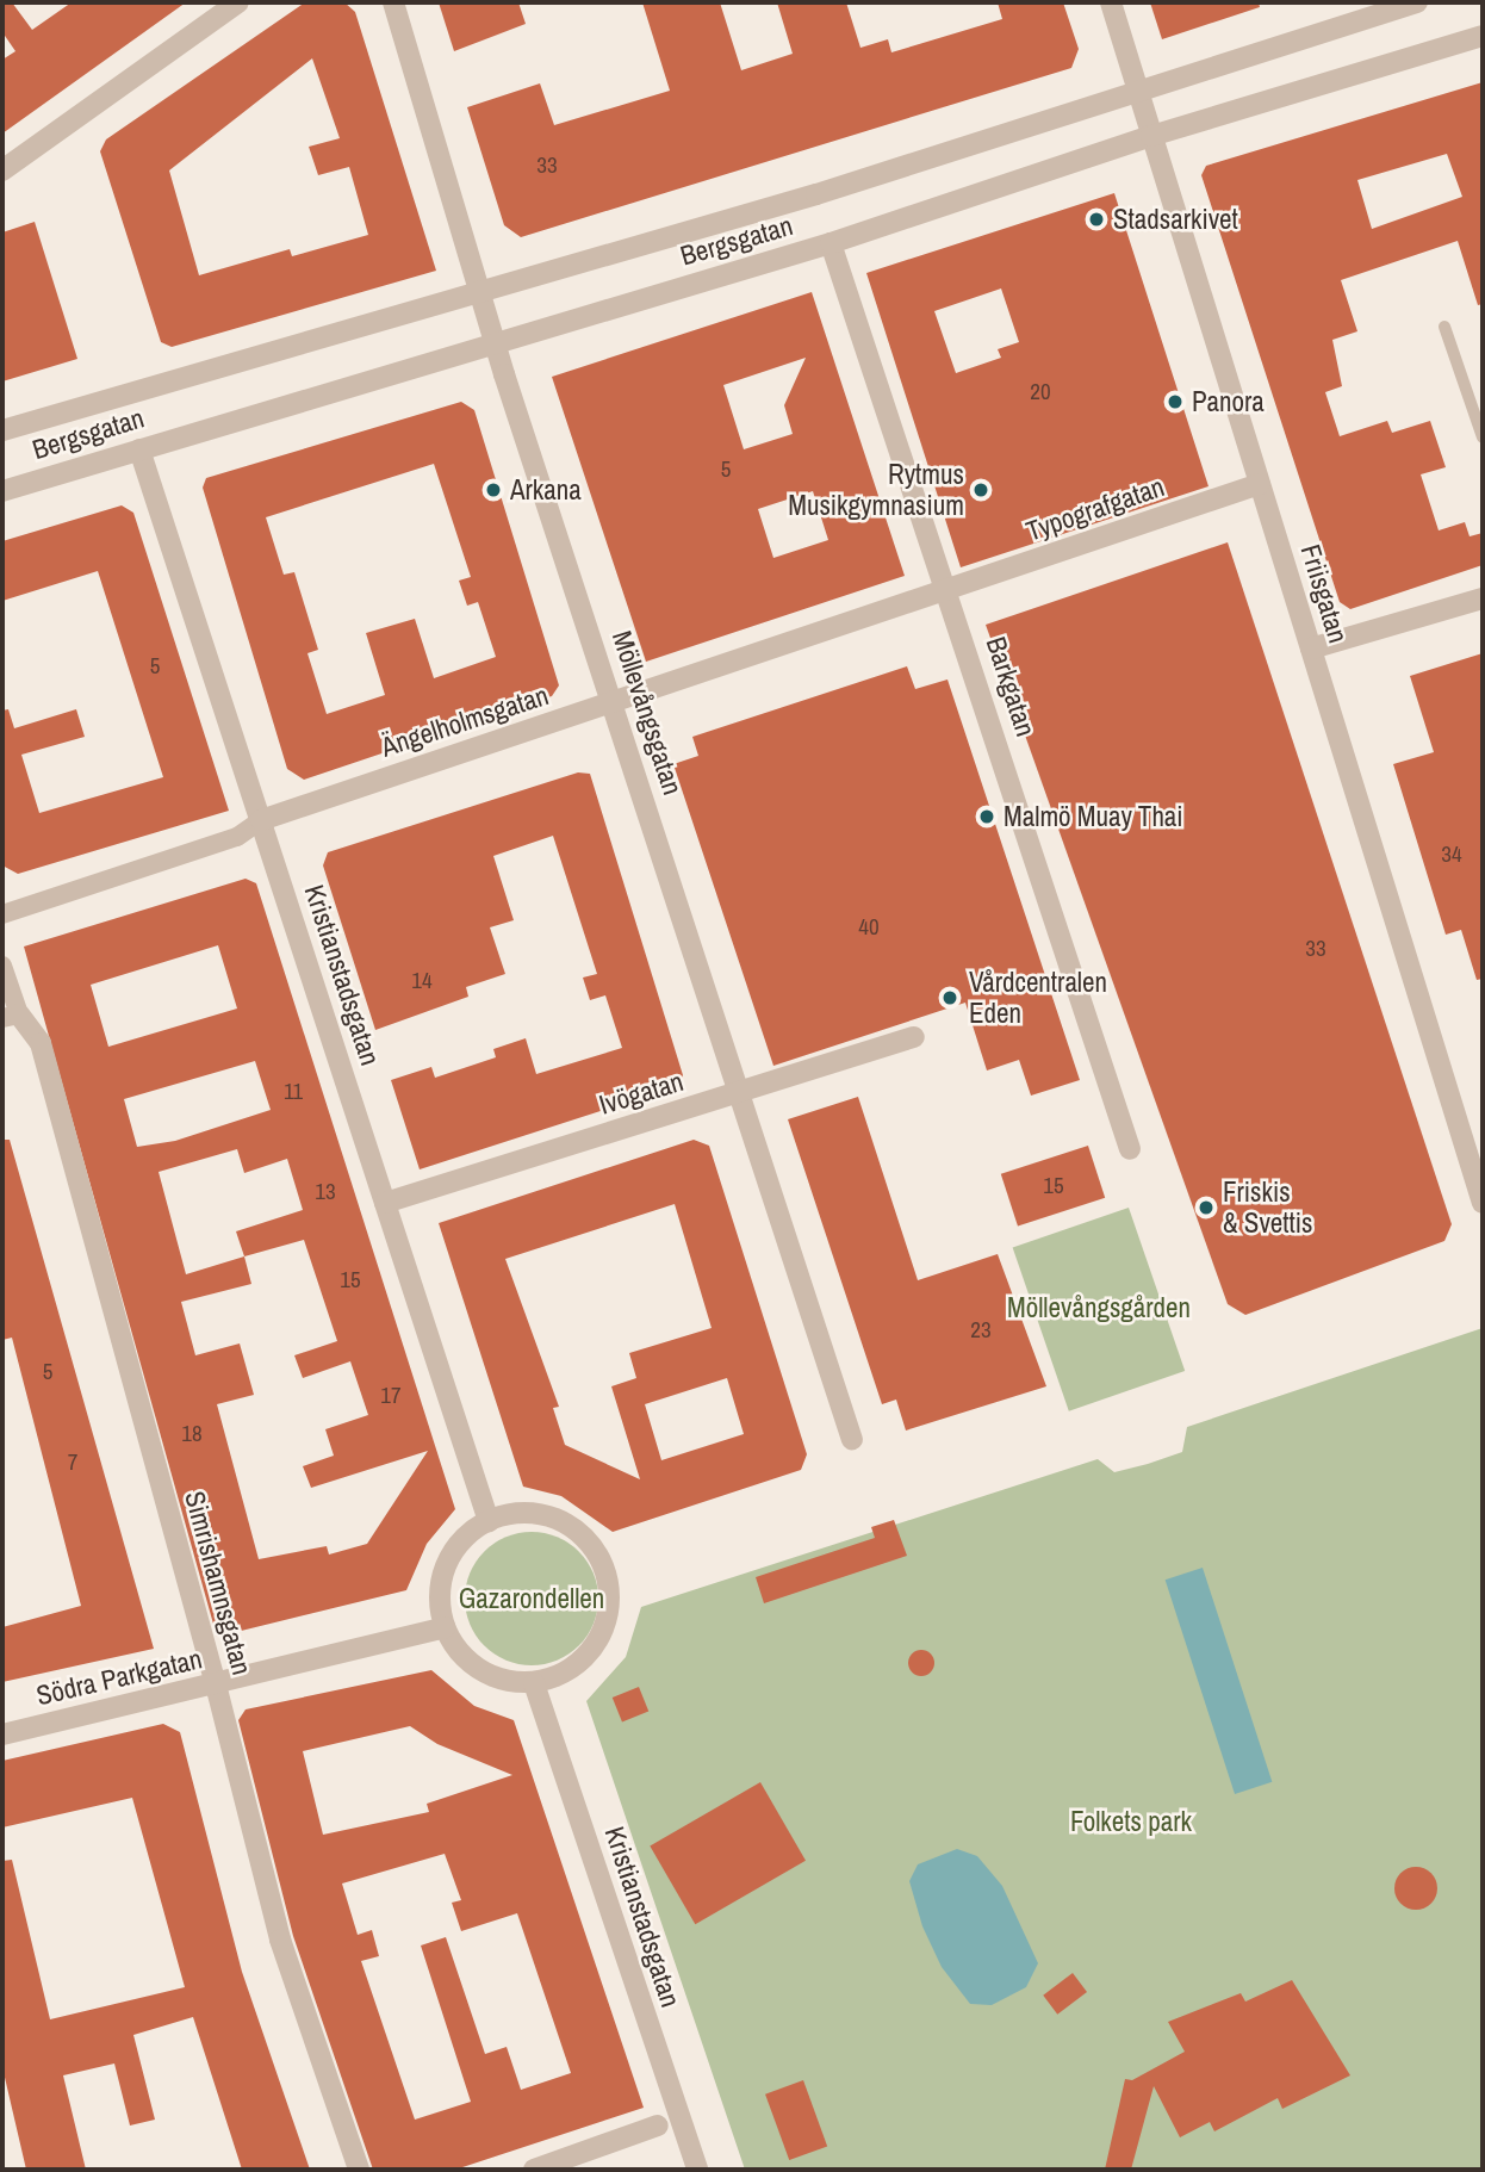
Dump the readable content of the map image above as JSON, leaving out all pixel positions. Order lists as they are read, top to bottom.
{
  "streets": {
    "street": [
      "Bergsgatan",
      "Typografgatan",
      "Friisgatan",
      "Barkgatan",
      "Möllevångsgatan",
      "Ängelholmsgatan",
      "Kristianstadsgatan",
      "Ivögatan",
      "Simrishamnsgatan",
      "Södra Parkgatan"
    ]
  },
  "crossings": [
    ["Bergsgatan", "Friisgatan"],
    ["Bergsgatan", "Barkgatan"],
    ["Bergsgatan", "Möllevångsgatan"],
    ["Bergsgatan", "Kristianstadsgatan"],
    ["Typografgatan", "Friisgatan"],
    ["Typografgatan", "Barkgatan"],
    ["Typografgatan", "Ängelholmsgatan"],
    ["Barkgatan", "Ängelholmsgatan"],
    ["Möllevångsgatan", "Ängelholmsgatan"],
    ["Möllevångsgatan", "Ivögatan"],
    ["Ängelholmsgatan", "Kristianstadsgatan"],
    ["Kristianstadsgatan", "Ivögatan"],
    ["Kristianstadsgatan", "Södra Parkgatan"],
    ["Simrishamnsgatan", "Södra Parkgatan"]
  ],
  "parks": ["Möllevångsgården", "Gazarondellen", "Folkets park"],
  "places": [
    "Stadsarkivet",
    "Panora",
    "Arkana",
    "Rytmus Musikgymnasium",
    "Malmö Muay Thai",
    "Vårdcentralen Eden",
    "Friskis & Svettis"
  ],
  "house_numbers": [
    "33",
    "20",
    "5",
    "5",
    "34",
    "40",
    "33",
    "14",
    "11",
    "15",
    "13",
    "15",
    "23",
    "5",
    "17",
    "18",
    "7"
  ]
}
